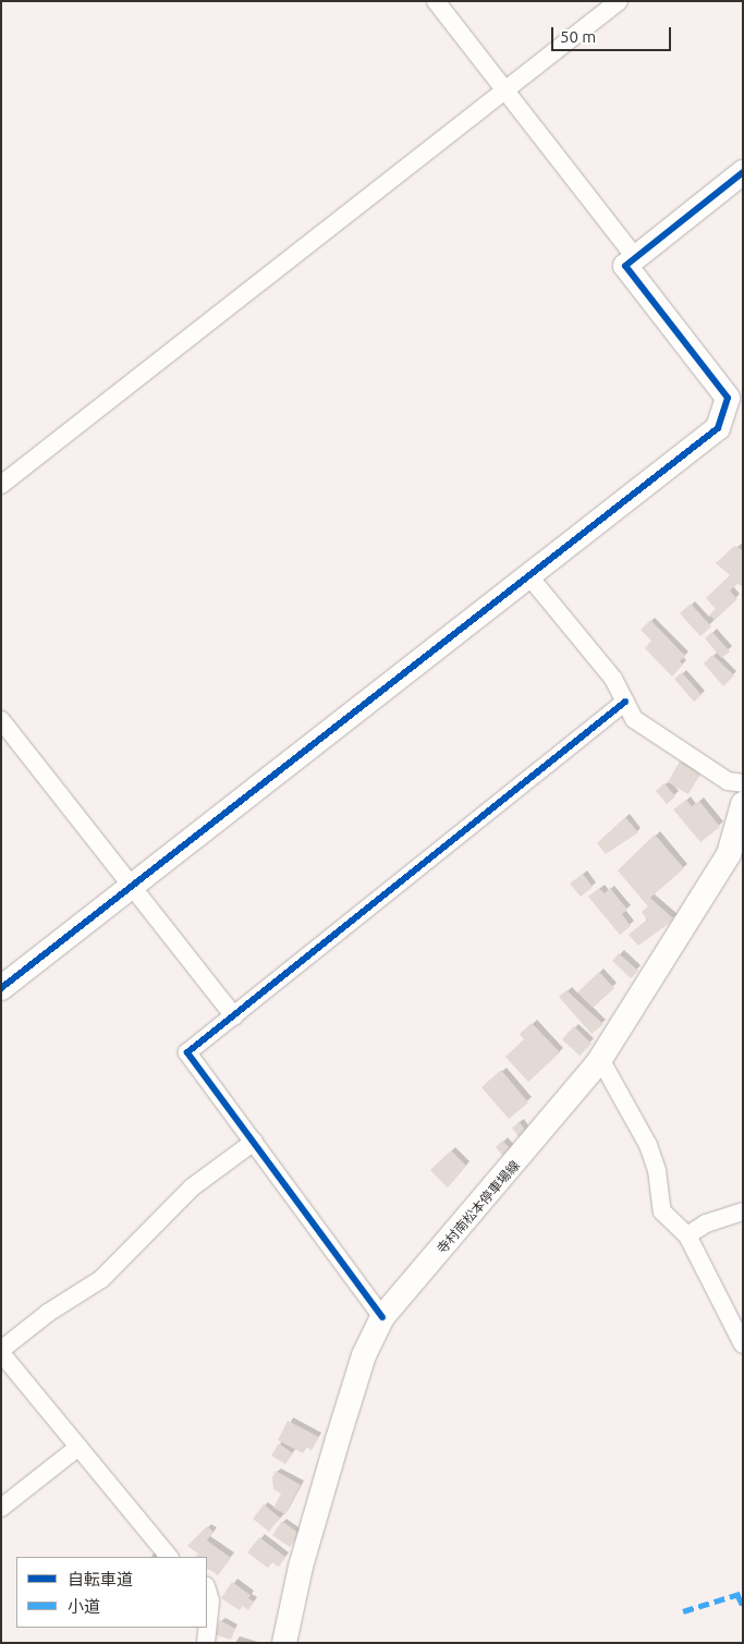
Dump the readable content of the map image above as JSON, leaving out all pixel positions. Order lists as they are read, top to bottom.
{
  "streets": {
    "street": ["寺村南松本停車場線"]
  },
  "legend": ["自転車道", "小道"],
  "scale_bar": "50 m"
}
